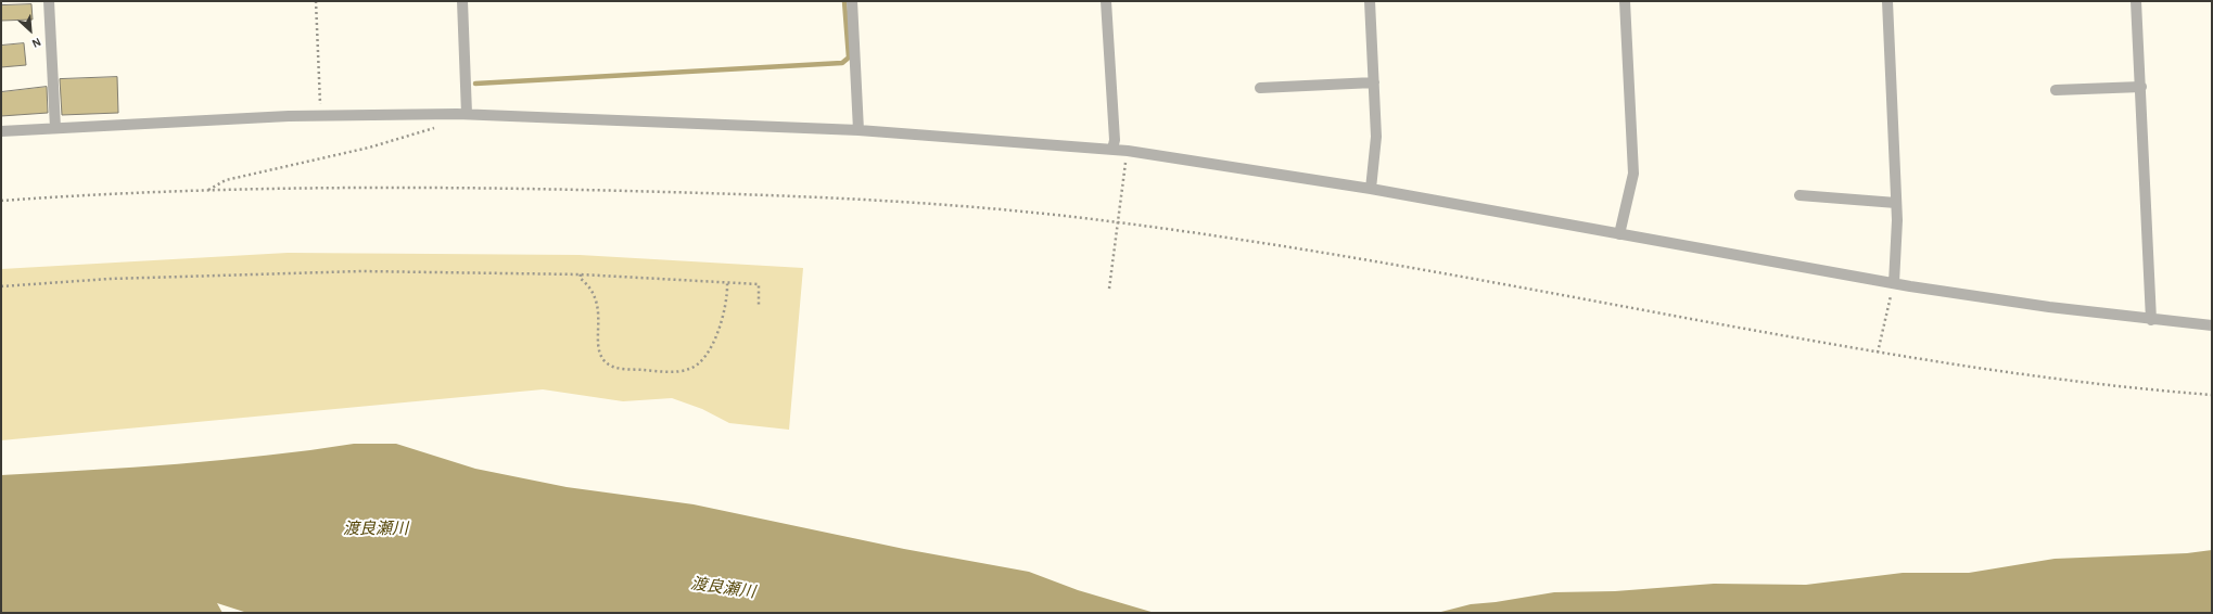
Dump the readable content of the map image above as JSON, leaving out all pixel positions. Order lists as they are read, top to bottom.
{
  "water": ["渡良瀬川"],
  "north": "bottom right"
}
